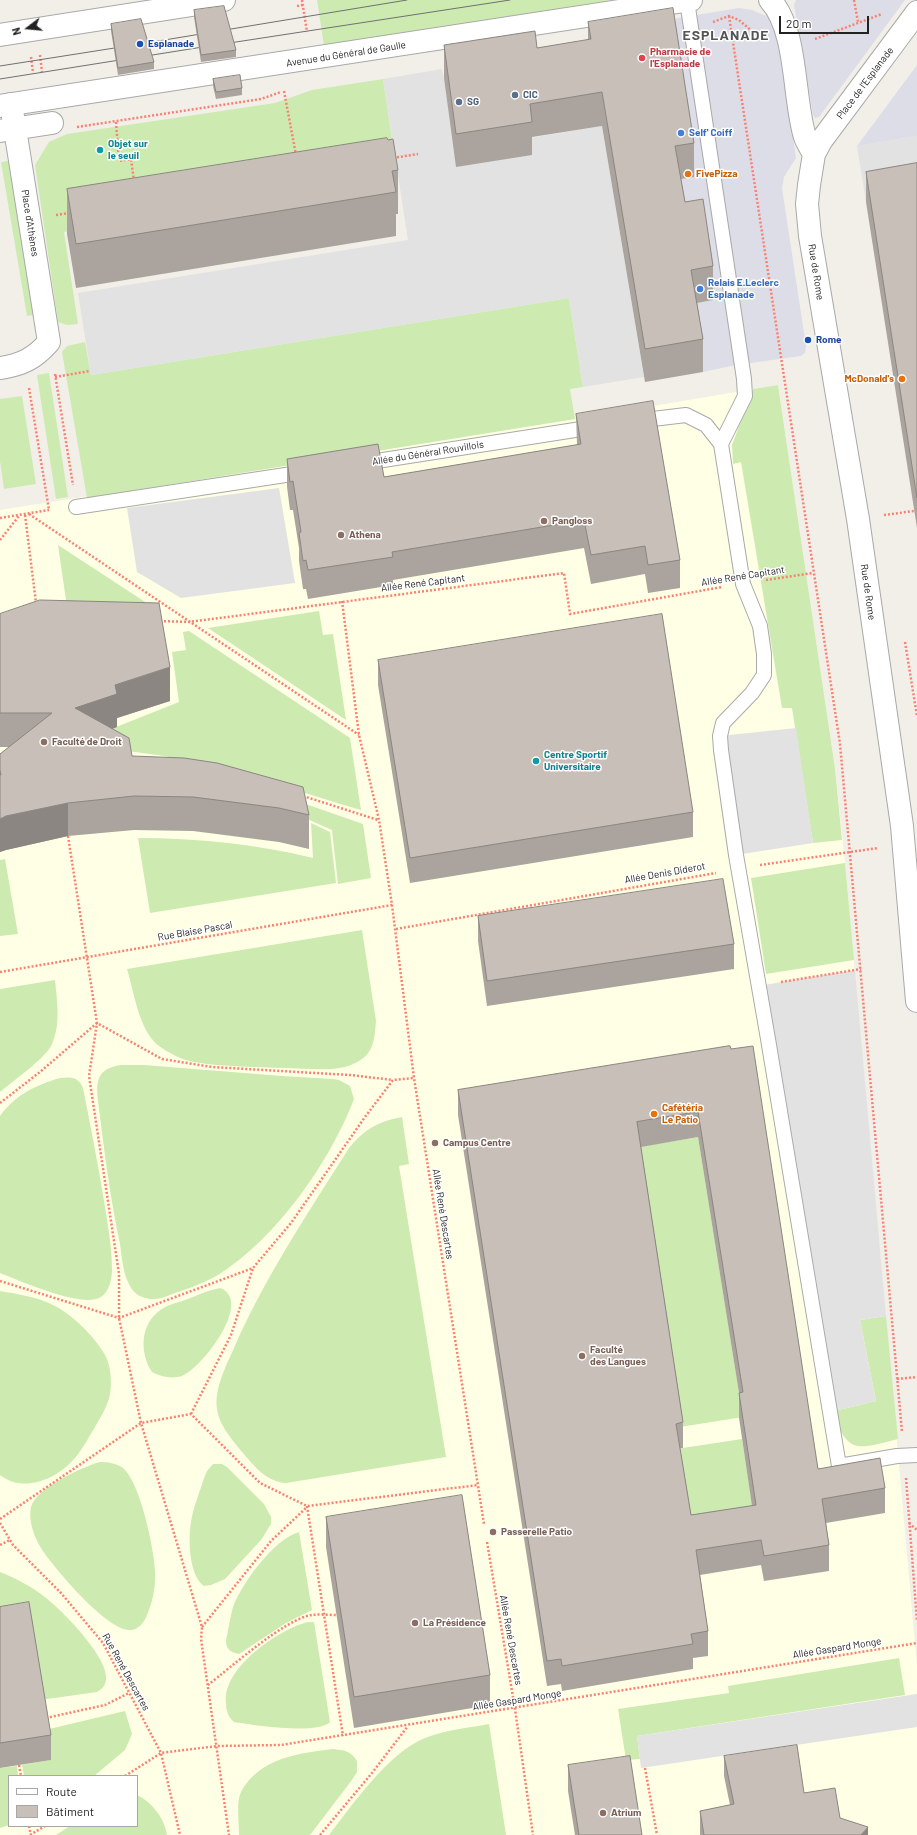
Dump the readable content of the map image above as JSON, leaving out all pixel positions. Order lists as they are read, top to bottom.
{
  "streets": {
    "street": [
      "Avenue du Général de Gaulle",
      "Place de l'Esplanade",
      "Place d'Athènes",
      "Rue de Rome"
    ],
    "lane": ["Allée du Général Rouvillois"],
    "path": [
      "Allée René Capitant",
      "Allée Denis Diderot",
      "Rue Blaise Pascal",
      "Allée René Descartes",
      "Allée Gaspard Monge",
      "Rue René Descartes"
    ]
  },
  "crossings": [
    ["Avenue du Général de Gaulle", "Place d'Athènes"],
    ["Place de l'Esplanade", "Rue de Rome"],
    ["Rue de Rome", "Allée Denis Diderot"],
    ["Allée René Capitant", "Allée René Descartes"],
    ["Allée Denis Diderot", "Allée René Descartes"],
    ["Rue Blaise Pascal", "Allée René Descartes"],
    ["Allée René Descartes", "Allée Gaspard Monge"],
    ["Allée Gaspard Monge", "Rue René Descartes"]
  ],
  "districts": ["ESPLANADE"],
  "places": [
    "Esplanade",
    "Pharmacie de l'Esplanade",
    "CIC",
    "SG",
    "Self' Coiff",
    "Objet sur le seuil",
    "FivePizza",
    "Relais E.Leclerc Esplanade",
    "Rome",
    "McDonald's",
    "Pangloss",
    "Athena",
    "Faculté de Droit",
    "Centre Sportif Universitaire",
    "Cafétéria Le Patio",
    "Campus Centre",
    "Faculté des Langues",
    "Passerelle Patio",
    "La Présidence",
    "Atrium"
  ],
  "legend": ["Route", "Bâtiment"],
  "scale_bar": "20 m",
  "north": "left"
}
